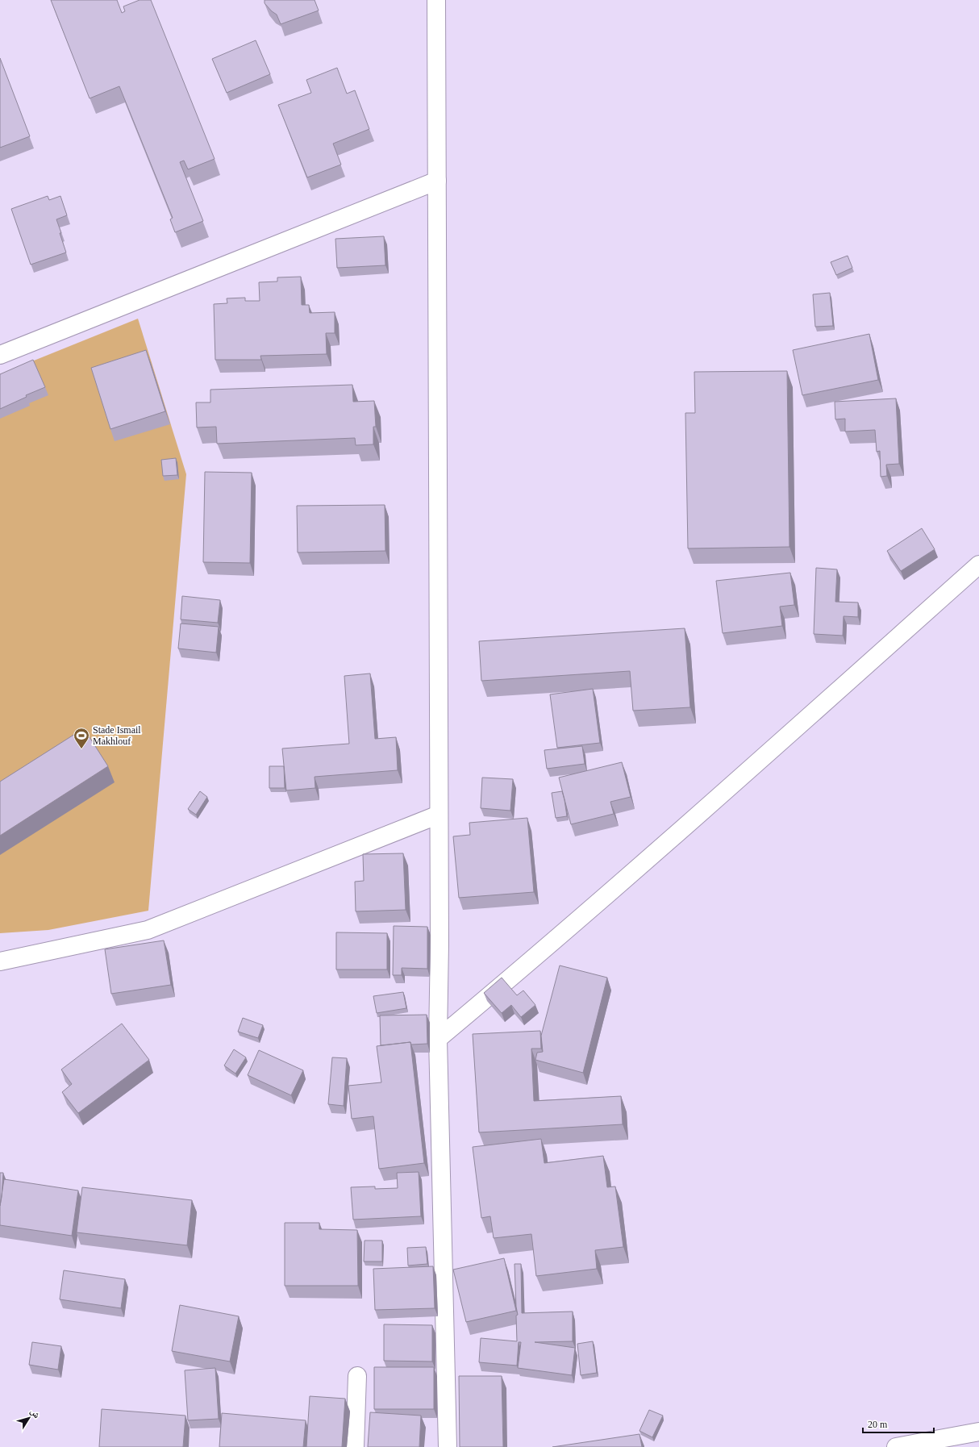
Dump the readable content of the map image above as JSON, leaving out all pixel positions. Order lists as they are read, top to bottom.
{
  "places": {
    "sports": ["Stade Ismail Makhlouf"]
  },
  "scale_bar": "20 m",
  "north": "top right"
}
